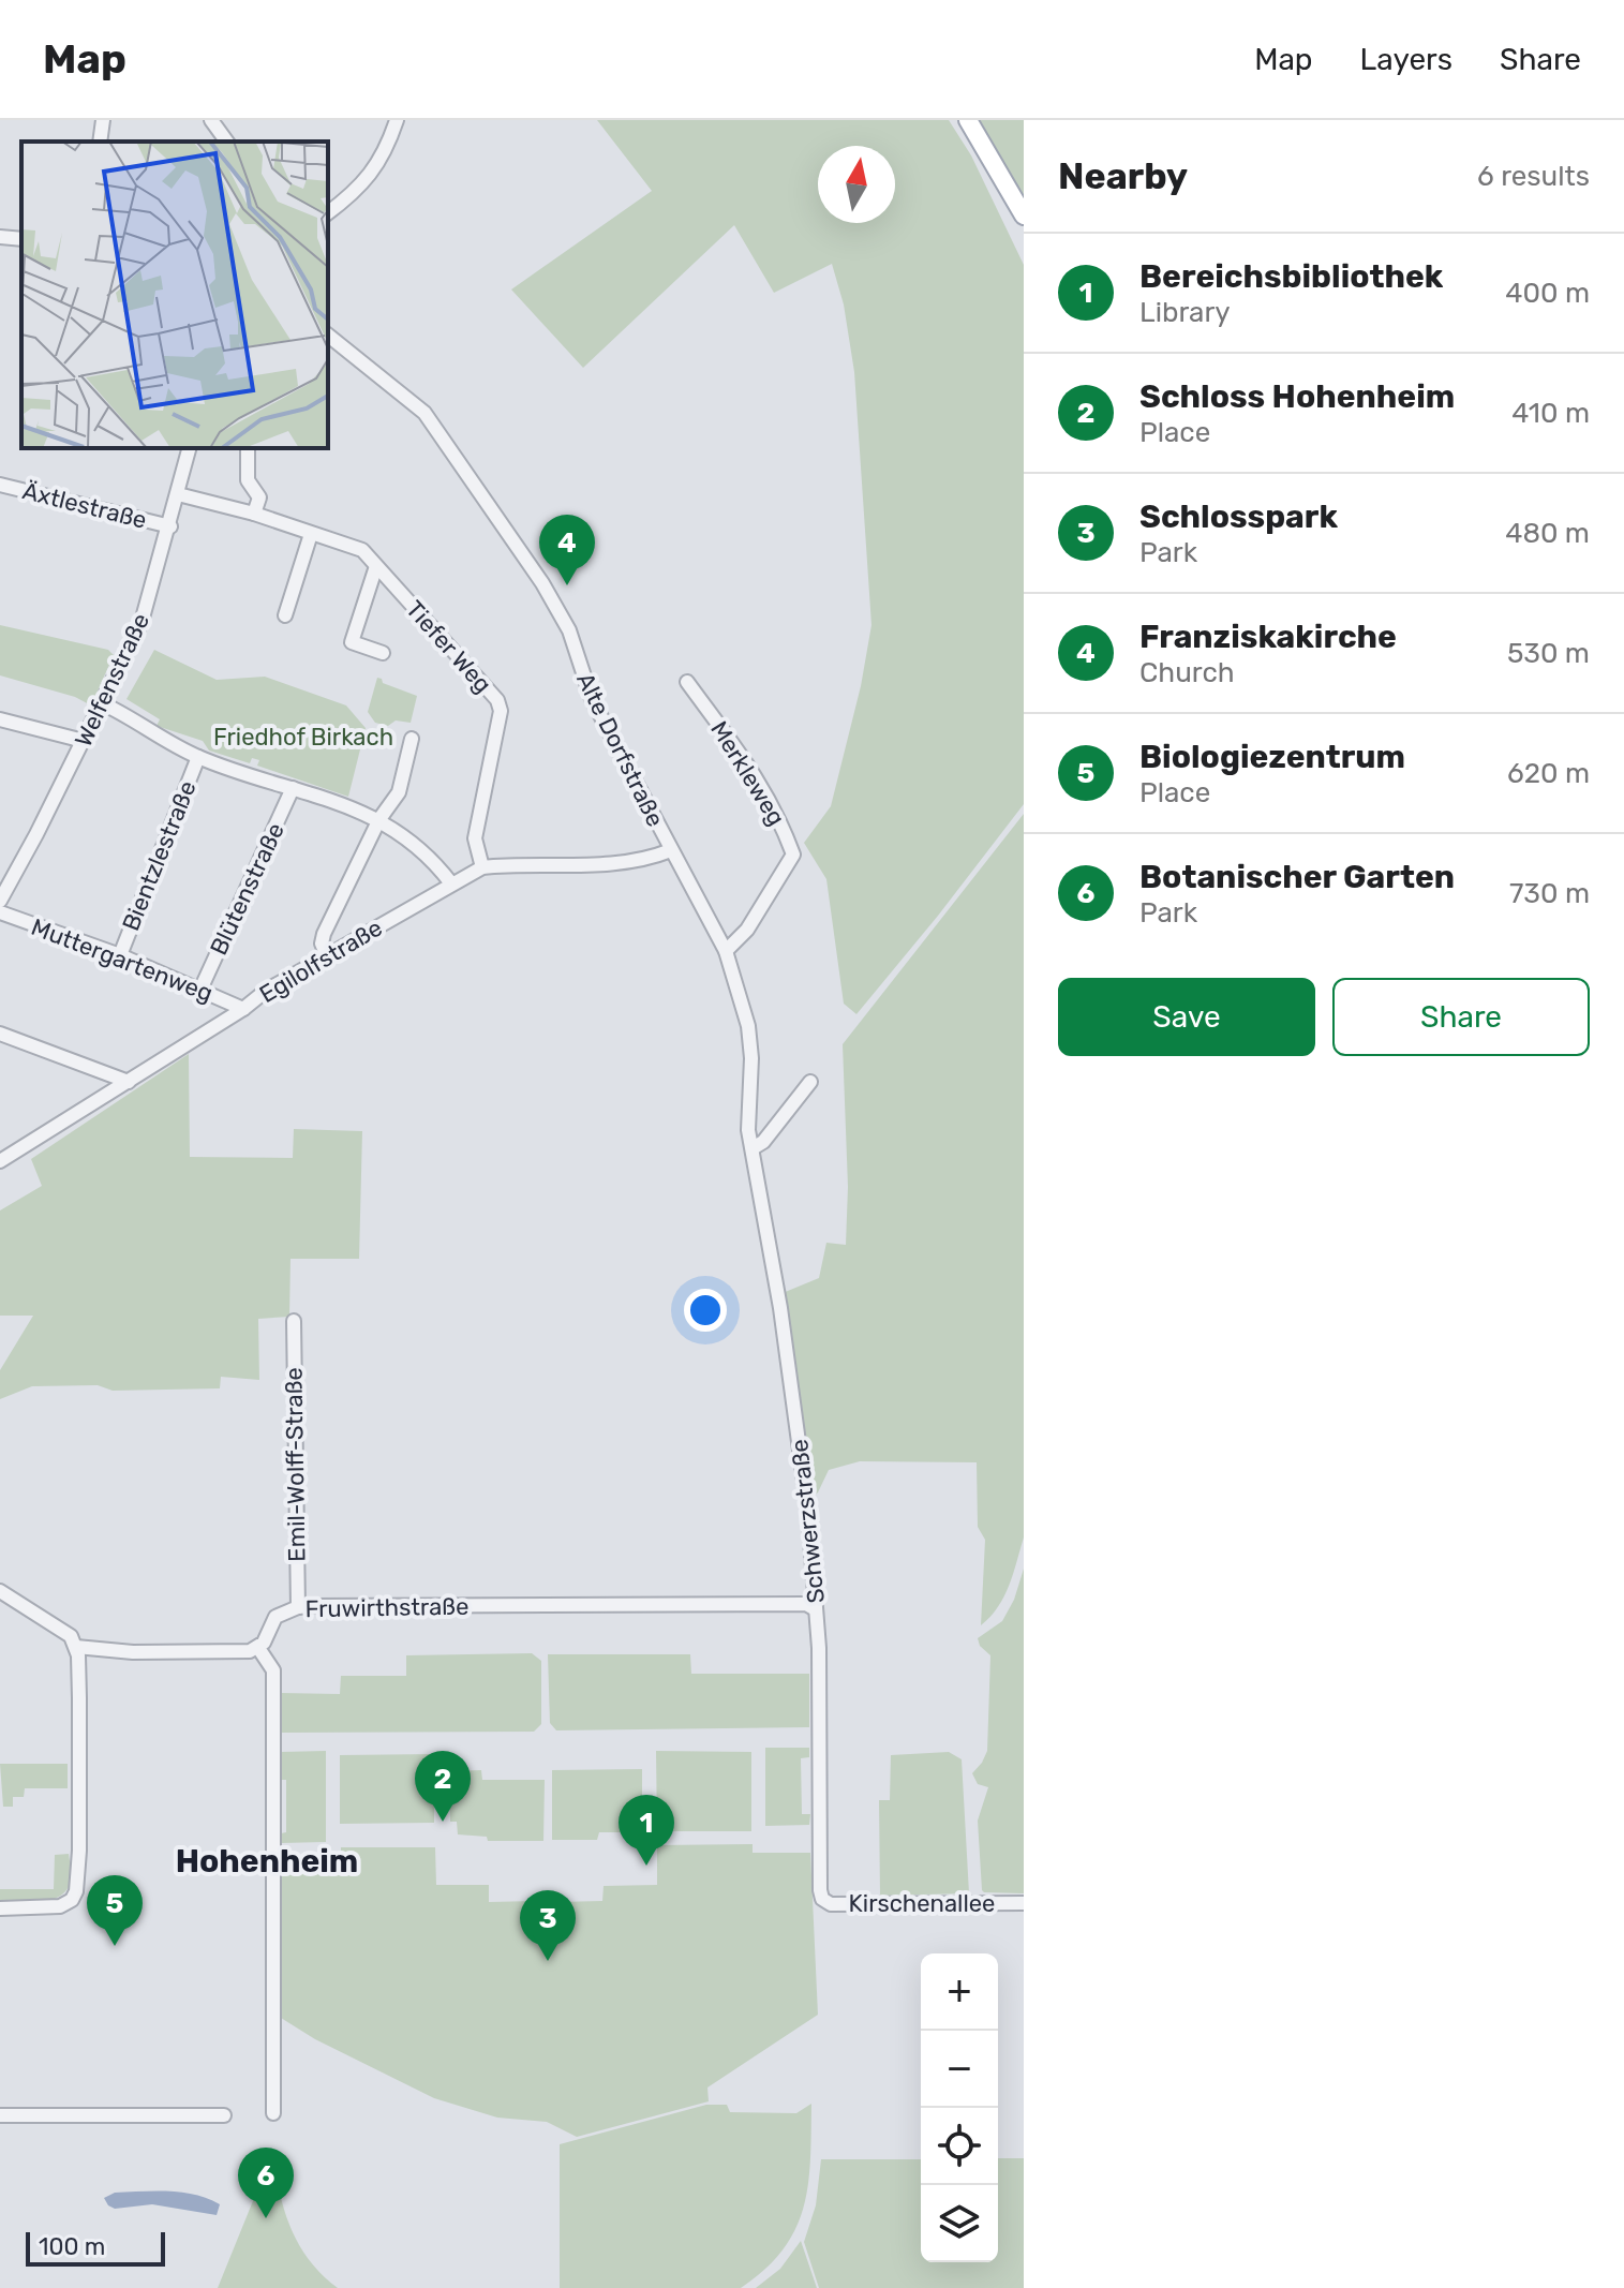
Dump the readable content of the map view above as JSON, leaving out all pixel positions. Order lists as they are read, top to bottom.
{
  "streets": {
    "street": [
      "Äxtlestraße",
      "Tiefer Weg",
      "Welfenstraße",
      "Alte Dorfstraße",
      "Merkleweg",
      "Bientzlestraße",
      "Blütenstraße",
      "Muttergartenweg",
      "Egilolfstraße",
      "Emil-Wolff-Straße",
      "Schwerzstraße",
      "Fruwirthstraße",
      "Kirschenallee"
    ]
  },
  "crossings": [
    ["Äxtlestraße", "Welfenstraße"],
    ["Tiefer Weg", "Welfenstraße"],
    ["Tiefer Weg", "Egilolfstraße"],
    ["Alte Dorfstraße", "Merkleweg"],
    ["Alte Dorfstraße", "Egilolfstraße"],
    ["Alte Dorfstraße", "Schwerzstraße"],
    ["Bientzlestraße", "Muttergartenweg"],
    ["Blütenstraße", "Muttergartenweg"],
    ["Muttergartenweg", "Egilolfstraße"],
    ["Emil-Wolff-Straße", "Fruwirthstraße"],
    ["Schwerzstraße", "Fruwirthstraße"],
    ["Schwerzstraße", "Kirschenallee"]
  ],
  "districts": ["Hohenheim"],
  "parks": ["Friedhof Birkach"],
  "scale_bar": "100 m",
  "north": "top",
  "page": {
    "header": "Map",
    "nav": ["Map", "Layers", "Share"],
    "heading": ["Nearby", "6 results"],
    "list": [
      {
        "mark": "1",
        "name": "Bereichsbibliothek",
        "note": "Library",
        "value": "400 m"
      },
      {
        "mark": "2",
        "name": "Schloss Hohenheim",
        "note": "Place",
        "value": "410 m"
      },
      {
        "mark": "3",
        "name": "Schlosspark",
        "note": "Park",
        "value": "480 m"
      },
      {
        "mark": "4",
        "name": "Franziskakirche",
        "note": "Church",
        "value": "530 m"
      },
      {
        "mark": "5",
        "name": "Biologiezentrum",
        "note": "Place",
        "value": "620 m"
      },
      {
        "mark": "6",
        "name": "Botanischer Garten",
        "note": "Park",
        "value": "730 m"
      }
    ],
    "pins": [
      "4",
      "2",
      "1",
      "5",
      "3",
      "6"
    ],
    "buttons": ["Save", "Share"],
    "map_buttons": ["+", "−"],
    "scale": "100 m"
  }
}
